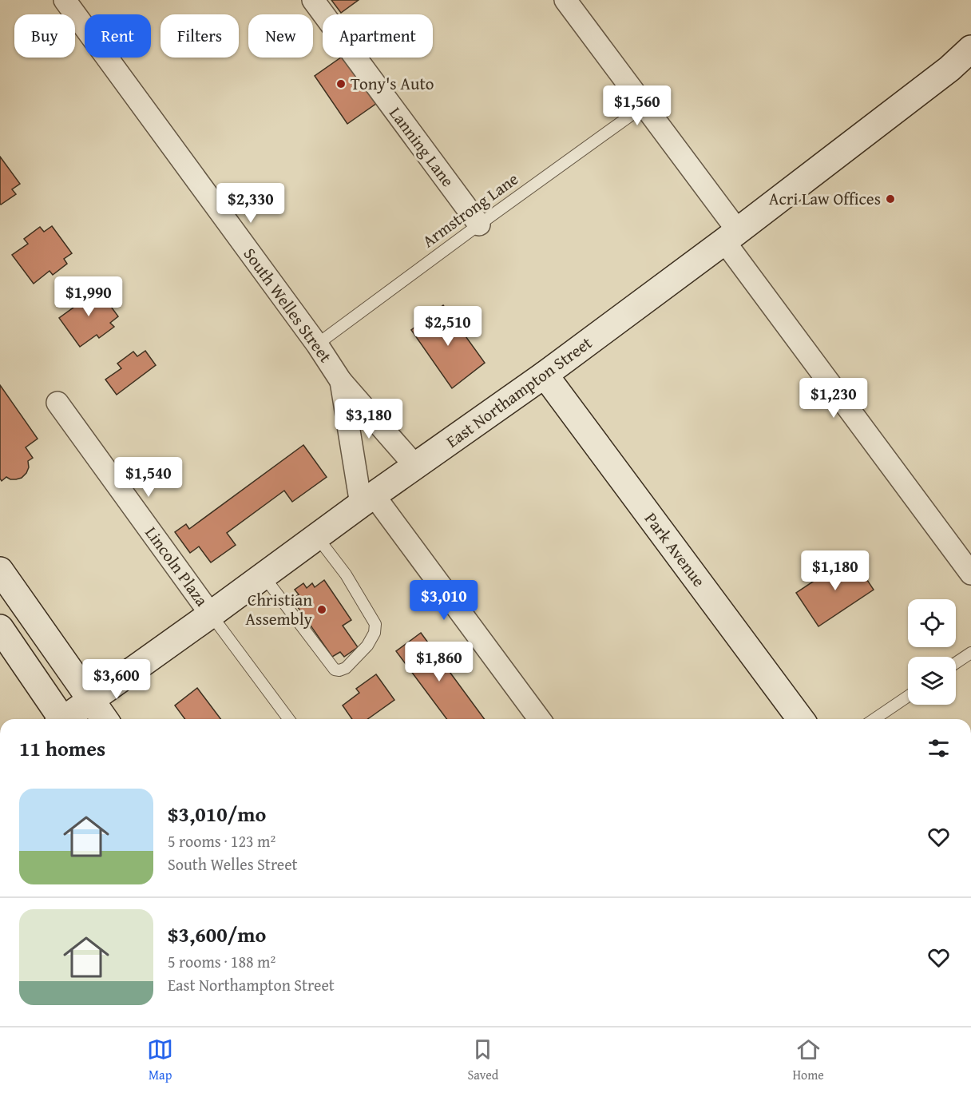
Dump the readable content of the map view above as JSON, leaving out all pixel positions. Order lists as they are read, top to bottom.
{
  "streets": {
    "main road": ["East Northampton Street", "Park Avenue"],
    "street": ["Lanning Lane", "South Welles Street", "Lincoln Plaza"],
    "lane": ["Armstrong Lane"]
  },
  "crossings": [
    ["Lanning Lane", "Armstrong Lane"],
    ["Armstrong Lane", "South Welles Street"],
    ["South Welles Street", "East Northampton Street"],
    ["East Northampton Street", "Park Avenue"],
    ["East Northampton Street", "Lincoln Plaza"]
  ],
  "places": ["Tony's Auto", "Acri Law Offices", "Christian Assembly"],
  "page": {
    "chip": [
      "Buy",
      "Rent",
      "Filters",
      "New",
      "Apartment"
    ],
    "price": [
      "$1,560",
      "$2,330",
      "$1,990",
      "$2,510",
      "$1,230",
      "$3,180",
      "$1,540",
      "$1,180",
      "$3,010",
      "$1,860",
      "$3,600"
    ],
    "heading": "11 homes",
    "list": [
      {
        "name": "$3,010/mo",
        "note": "5 rooms · 123 m² · South Welles Street"
      },
      {
        "name": "$3,600/mo",
        "note": "5 rooms · 188 m² · East Northampton Street"
      }
    ],
    "tabs": ["Map", "Saved", "Home"]
  }
}
